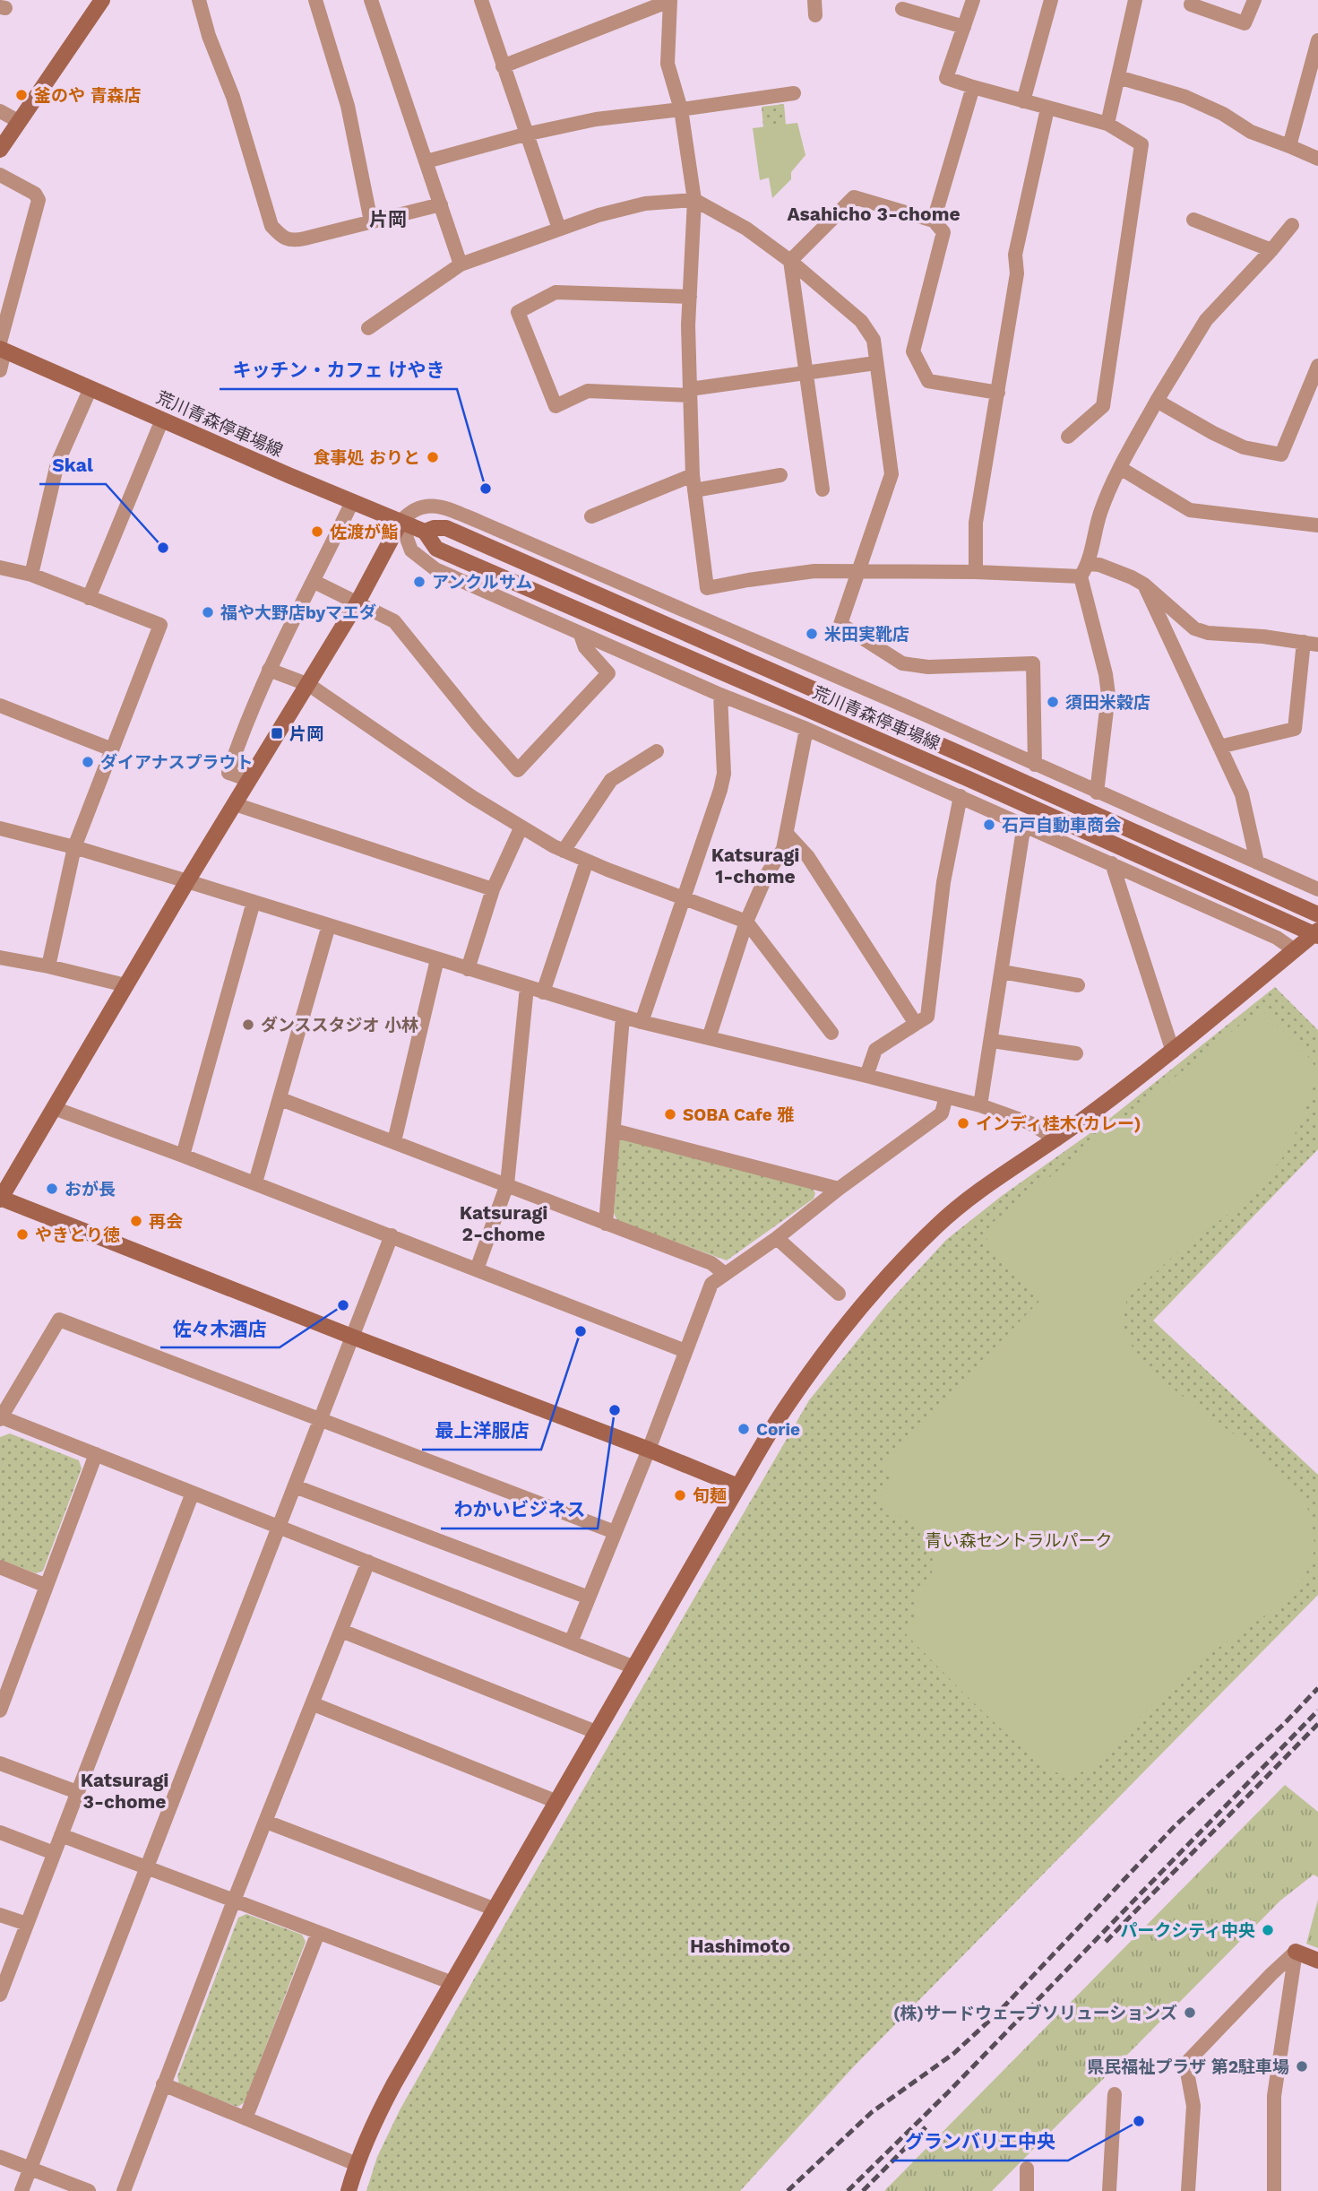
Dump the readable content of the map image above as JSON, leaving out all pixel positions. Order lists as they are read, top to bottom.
{
  "streets": {
    "street": ["荒川青森停車場線"]
  },
  "districts": [
    "Asahicho 3-chome",
    "片岡",
    "Katsuragi 1-chome",
    "Katsuragi 2-chome",
    "Katsuragi 3-chome",
    "Hashimoto"
  ],
  "parks": ["青い森セントラルパーク"],
  "places": {
    "other": [
      "釜のや 青森店",
      "食事処 おりと",
      "キッチン・カフェ けやき",
      "佐渡が鮨",
      "Skal",
      "アンクルサム",
      "福や大野店byマエダ",
      "米田実靴店",
      "須田米穀店",
      "ダイアナスプラウト",
      "石戸自動車商会",
      "ダンススタジオ 小林",
      "SOBA Cafe 雅",
      "インディ桂木(カレー)",
      "おが長",
      "再会",
      "やきとり徳",
      "佐々木酒店",
      "最上洋服店",
      "わかいビジネス",
      "Corie",
      "旬麺",
      "パークシティ中央",
      "(株)サードウェーブソリューションズ",
      "県民福祉プラザ 第2駐車場",
      "グランバリエ中央"
    ],
    "transit": ["片岡"]
  }
}
